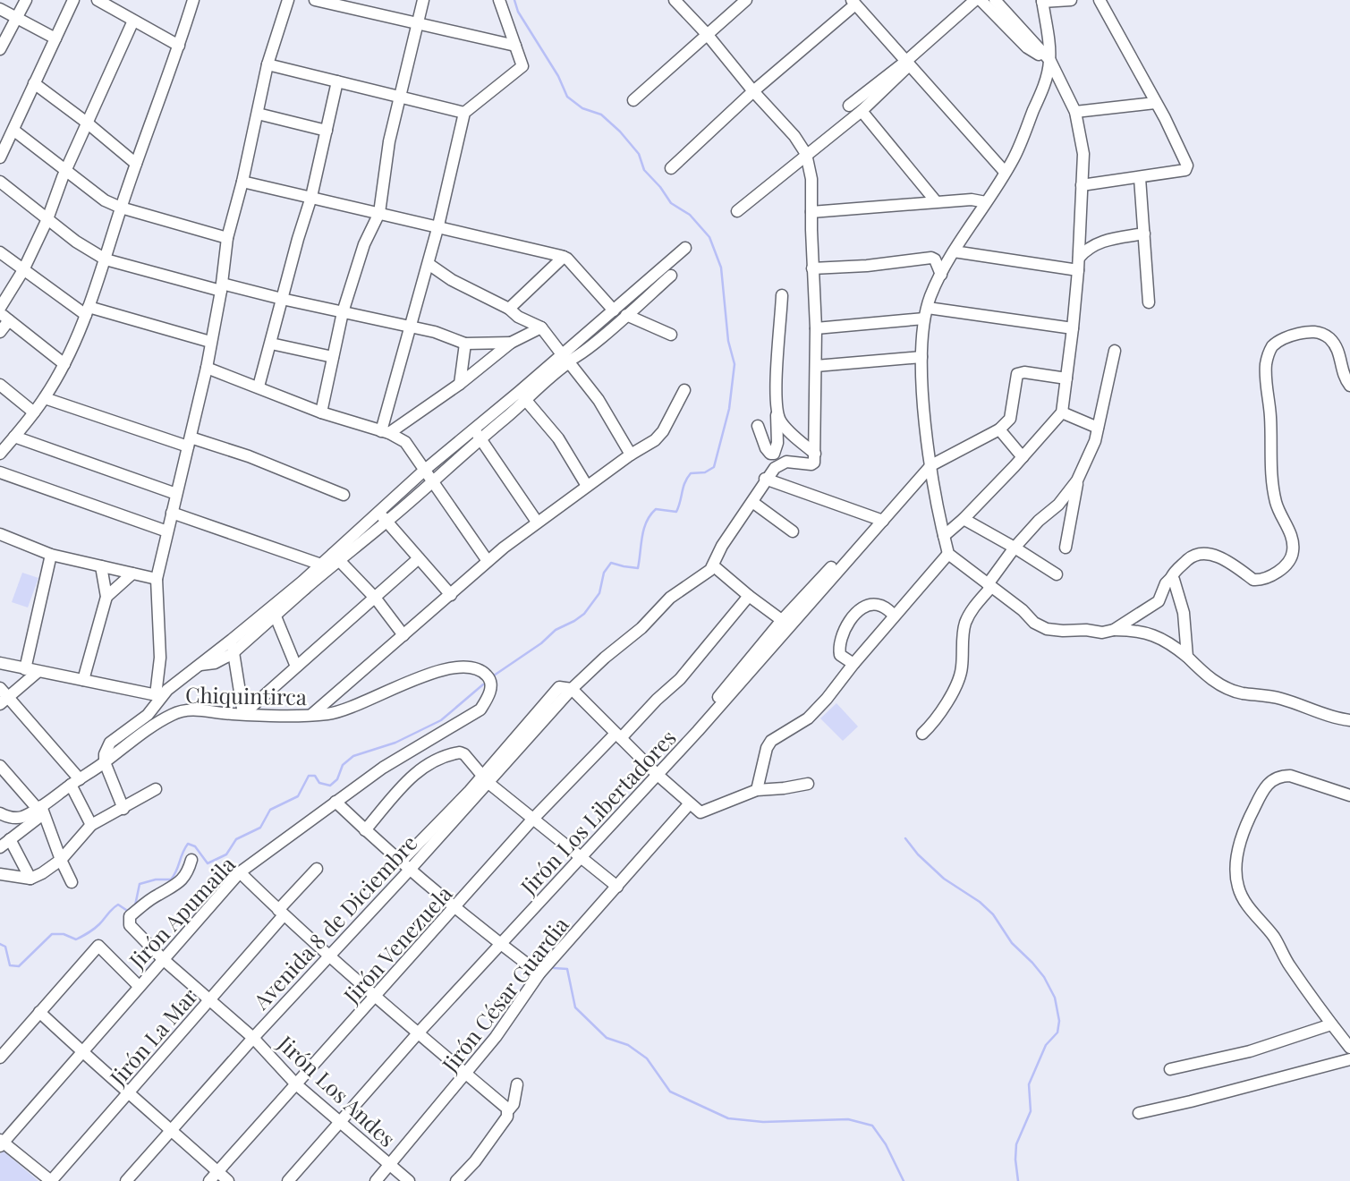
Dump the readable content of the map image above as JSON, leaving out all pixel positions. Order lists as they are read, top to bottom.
{
  "streets": {
    "street": [
      "Chiquintirca",
      "Jirón Los Libertadores",
      "Jirón Apumaila",
      "Avenida 8 de Diciembre",
      "Jirón Venezuela",
      "Jirón César Guardia",
      "Jirón La Mar",
      "Jirón Los Andes"
    ]
  },
  "crossings": [
    ["Chiquintirca", "Jirón Apumaila"],
    ["Jirón Los Libertadores", "Jirón Los Andes"],
    ["Jirón Apumaila", "Jirón Los Andes"],
    ["Avenida 8 de Diciembre", "Jirón Los Andes"],
    ["Jirón Venezuela", "Jirón Los Andes"],
    ["Jirón César Guardia", "Jirón Los Andes"],
    ["Jirón La Mar", "Jirón Los Andes"]
  ]
}
